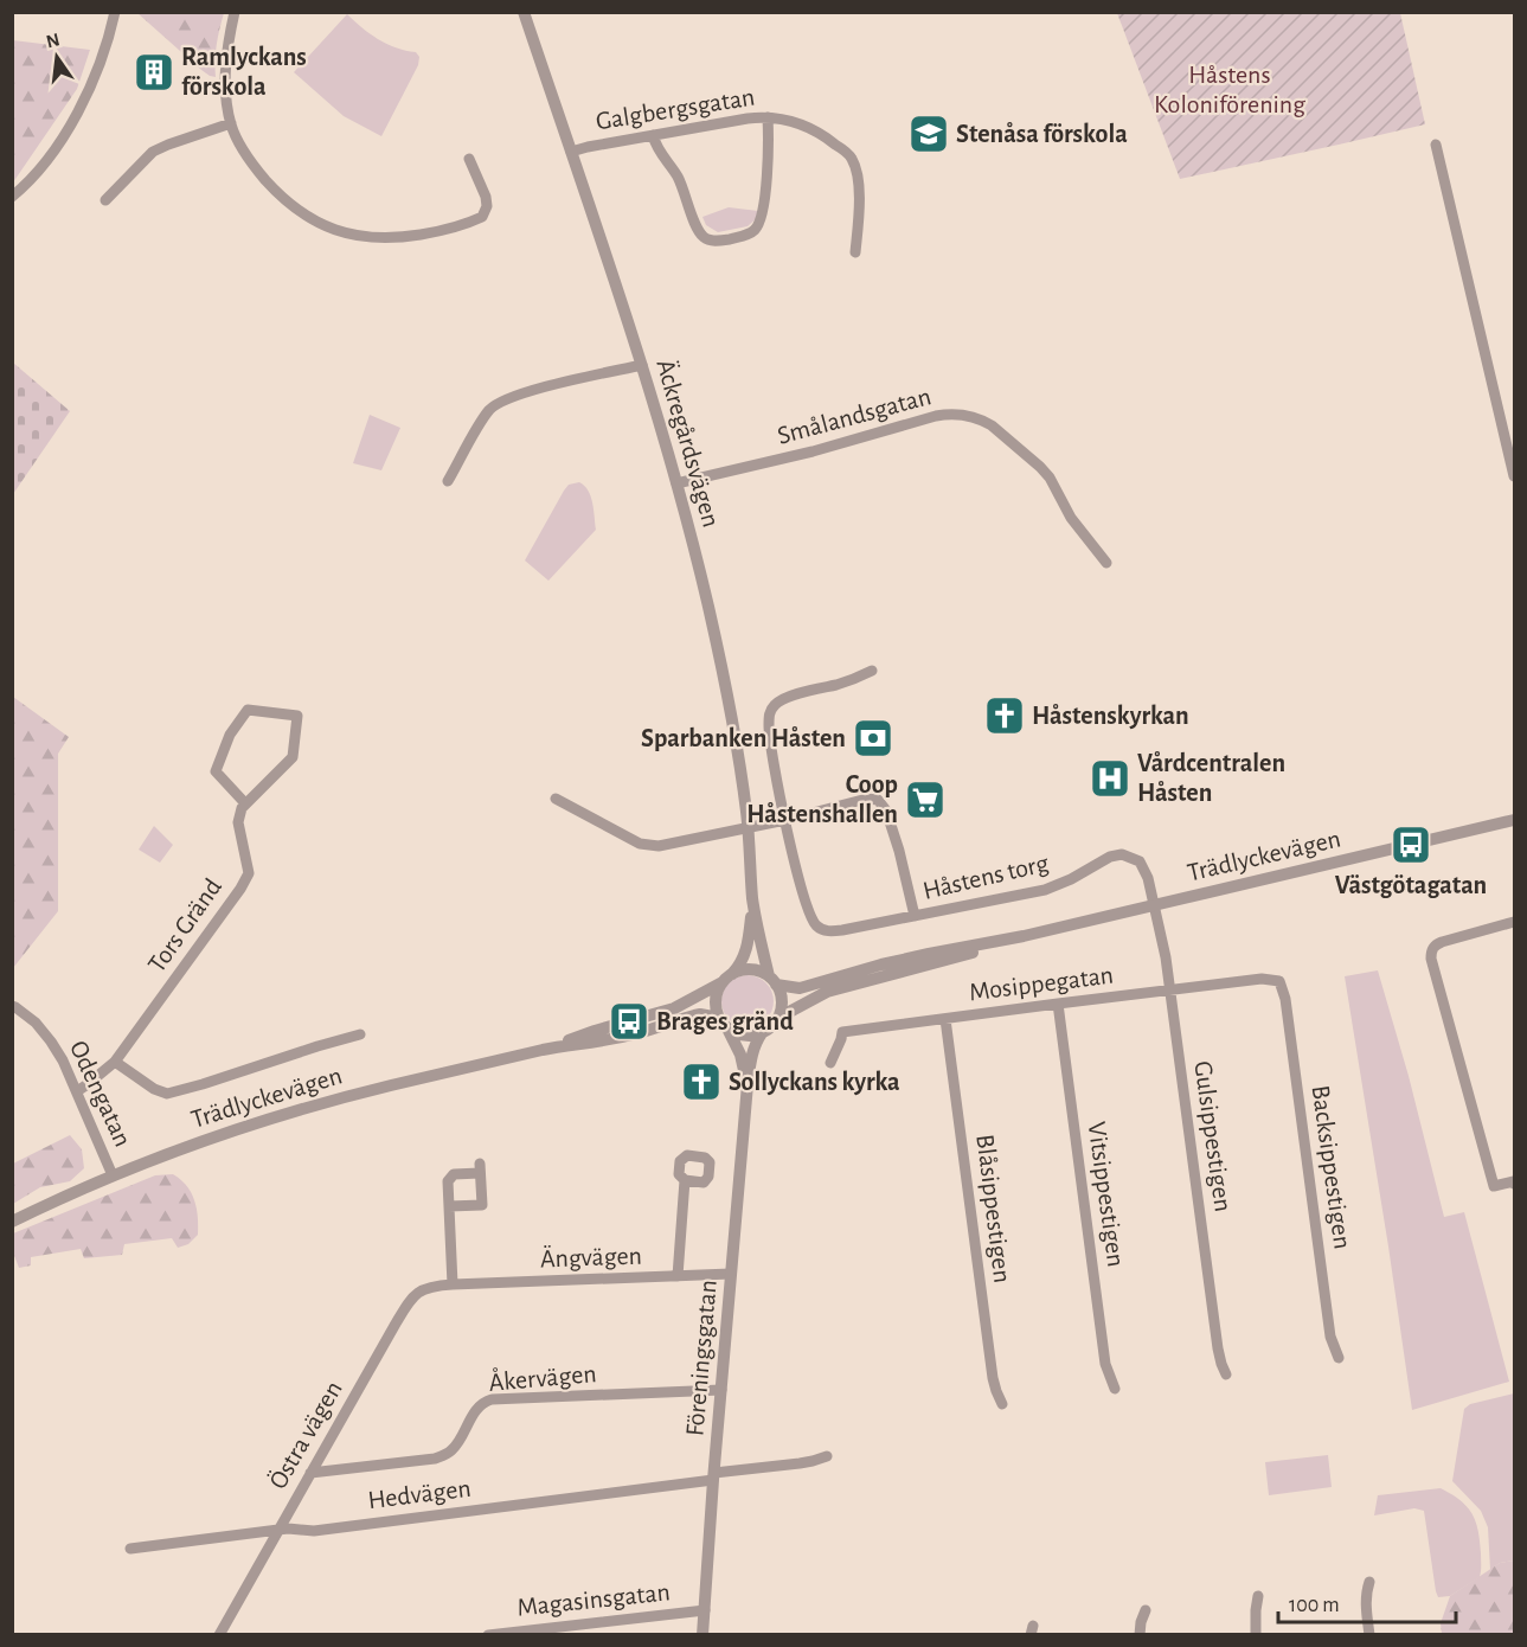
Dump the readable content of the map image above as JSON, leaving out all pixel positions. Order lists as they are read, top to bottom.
{
  "streets": {
    "street": [
      "Galgbergsgatan",
      "Smålandsgatan",
      "Äckregårdsvägen",
      "Trädlyckevägen",
      "Håstens torg",
      "Tors Gränd",
      "Mosippegatan",
      "Odengatan",
      "Gulsippestigen",
      "Backsippestigen",
      "Vitsippestigen",
      "Blåsippestigen",
      "Ängvägen",
      "Föreningsgatan",
      "Åkervägen",
      "Östra vägen",
      "Hedvägen",
      "Magasinsgatan"
    ]
  },
  "crossings": [
    ["Galgbergsgatan", "Äckregårdsvägen"],
    ["Smålandsgatan", "Äckregårdsvägen"],
    ["Äckregårdsvägen", "Trädlyckevägen"],
    ["Äckregårdsvägen", "Håstens torg"],
    ["Äckregårdsvägen", "Föreningsgatan"],
    ["Trädlyckevägen", "Håstens torg"],
    ["Trädlyckevägen", "Odengatan"],
    ["Trädlyckevägen", "Gulsippestigen"],
    ["Trädlyckevägen", "Föreningsgatan"],
    ["Håstens torg", "Gulsippestigen"],
    ["Tors Gränd", "Odengatan"],
    ["Mosippegatan", "Gulsippestigen"],
    ["Mosippegatan", "Backsippestigen"],
    ["Mosippegatan", "Vitsippestigen"],
    ["Mosippegatan", "Blåsippestigen"],
    ["Ängvägen", "Föreningsgatan"],
    ["Ängvägen", "Östra vägen"],
    ["Föreningsgatan", "Åkervägen"],
    ["Föreningsgatan", "Hedvägen"],
    ["Föreningsgatan", "Magasinsgatan"],
    ["Åkervägen", "Östra vägen"],
    ["Östra vägen", "Hedvägen"]
  ],
  "parks": ["Håstens Koloniförening"],
  "places": {
    "building": ["Ramlyckans förskola"],
    "school or university": ["Stenåsa förskola"],
    "church": ["Håstenskyrkan", "Sollyckans kyrka"],
    "bank": ["Sparbanken Håsten"],
    "hospital": ["Vårdcentralen Håsten"],
    "supermarket": ["Coop Håstenshallen"],
    "bus stop": ["Västgötagatan", "Brages gränd"]
  },
  "scale_bar": "100 m",
  "north": "top"
}
